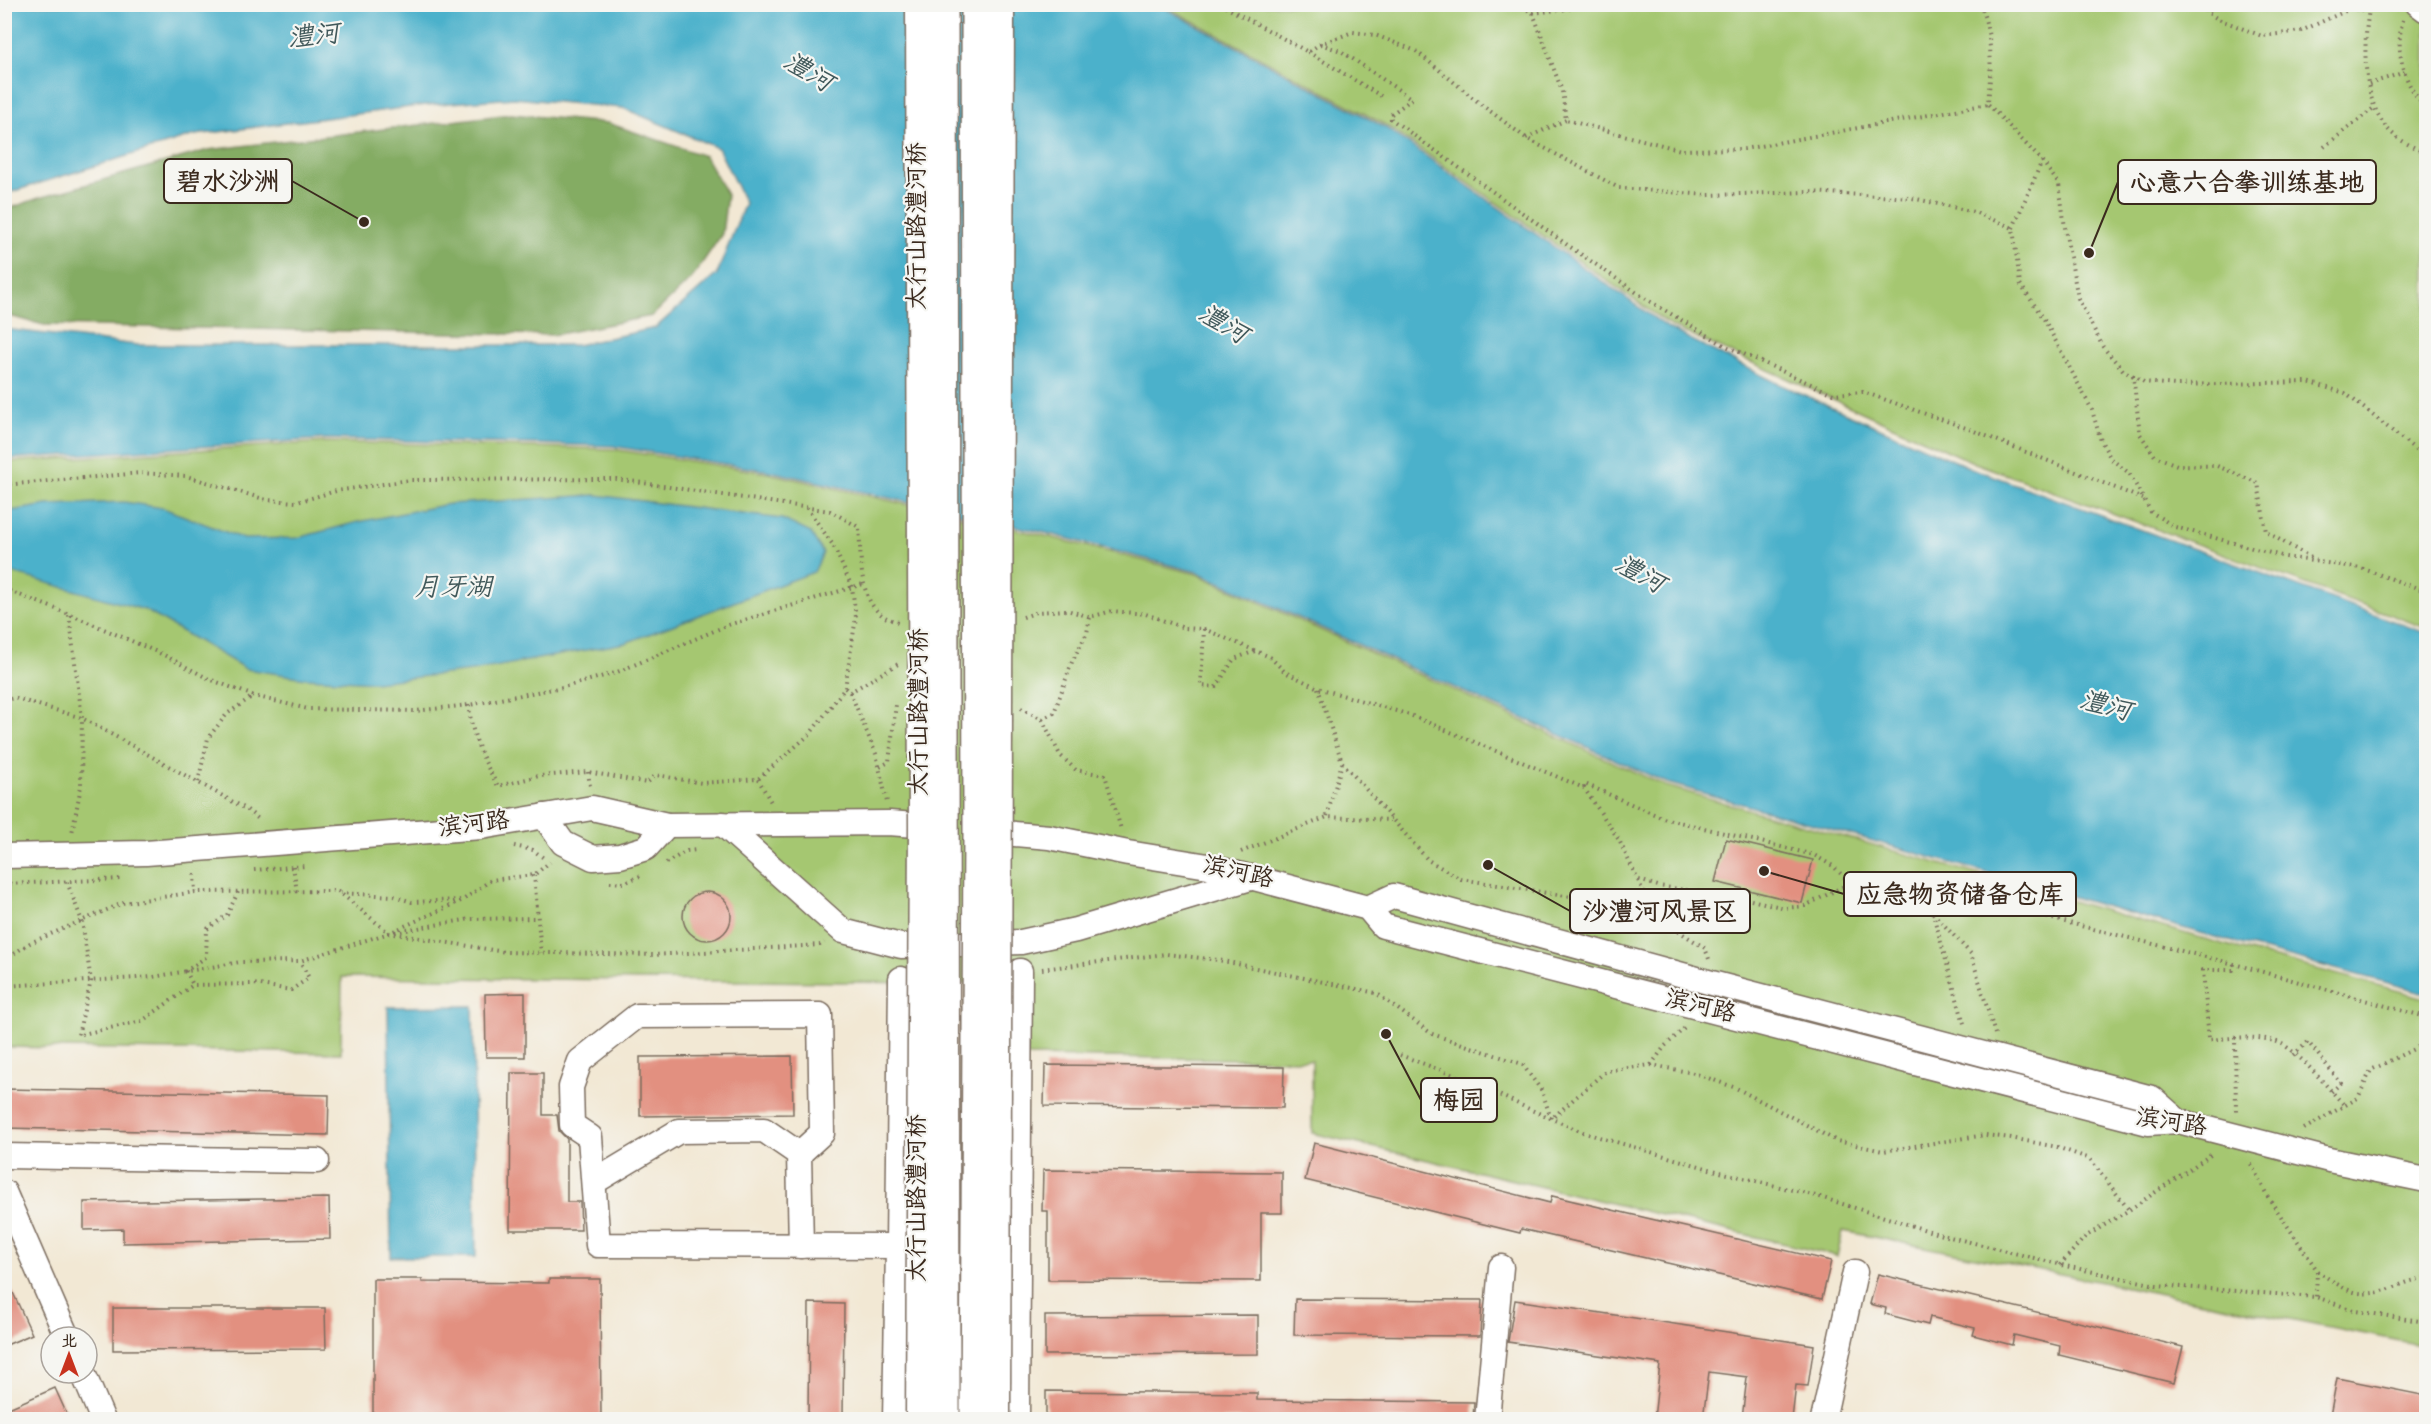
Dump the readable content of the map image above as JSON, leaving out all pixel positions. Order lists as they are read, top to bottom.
{
  "streets": {
    "main road": ["太行山路澧河桥"],
    "street": ["滨河路"]
  },
  "crossings": [
    ["太行山路澧河桥", "滨河路"]
  ],
  "water": ["澧河", "月牙湖"],
  "places": [
    "碧水沙洲",
    "心意六合拳训练基地",
    "沙澧河风景区",
    "应急物资储备仓库",
    "梅园"
  ],
  "north": "top"
}
